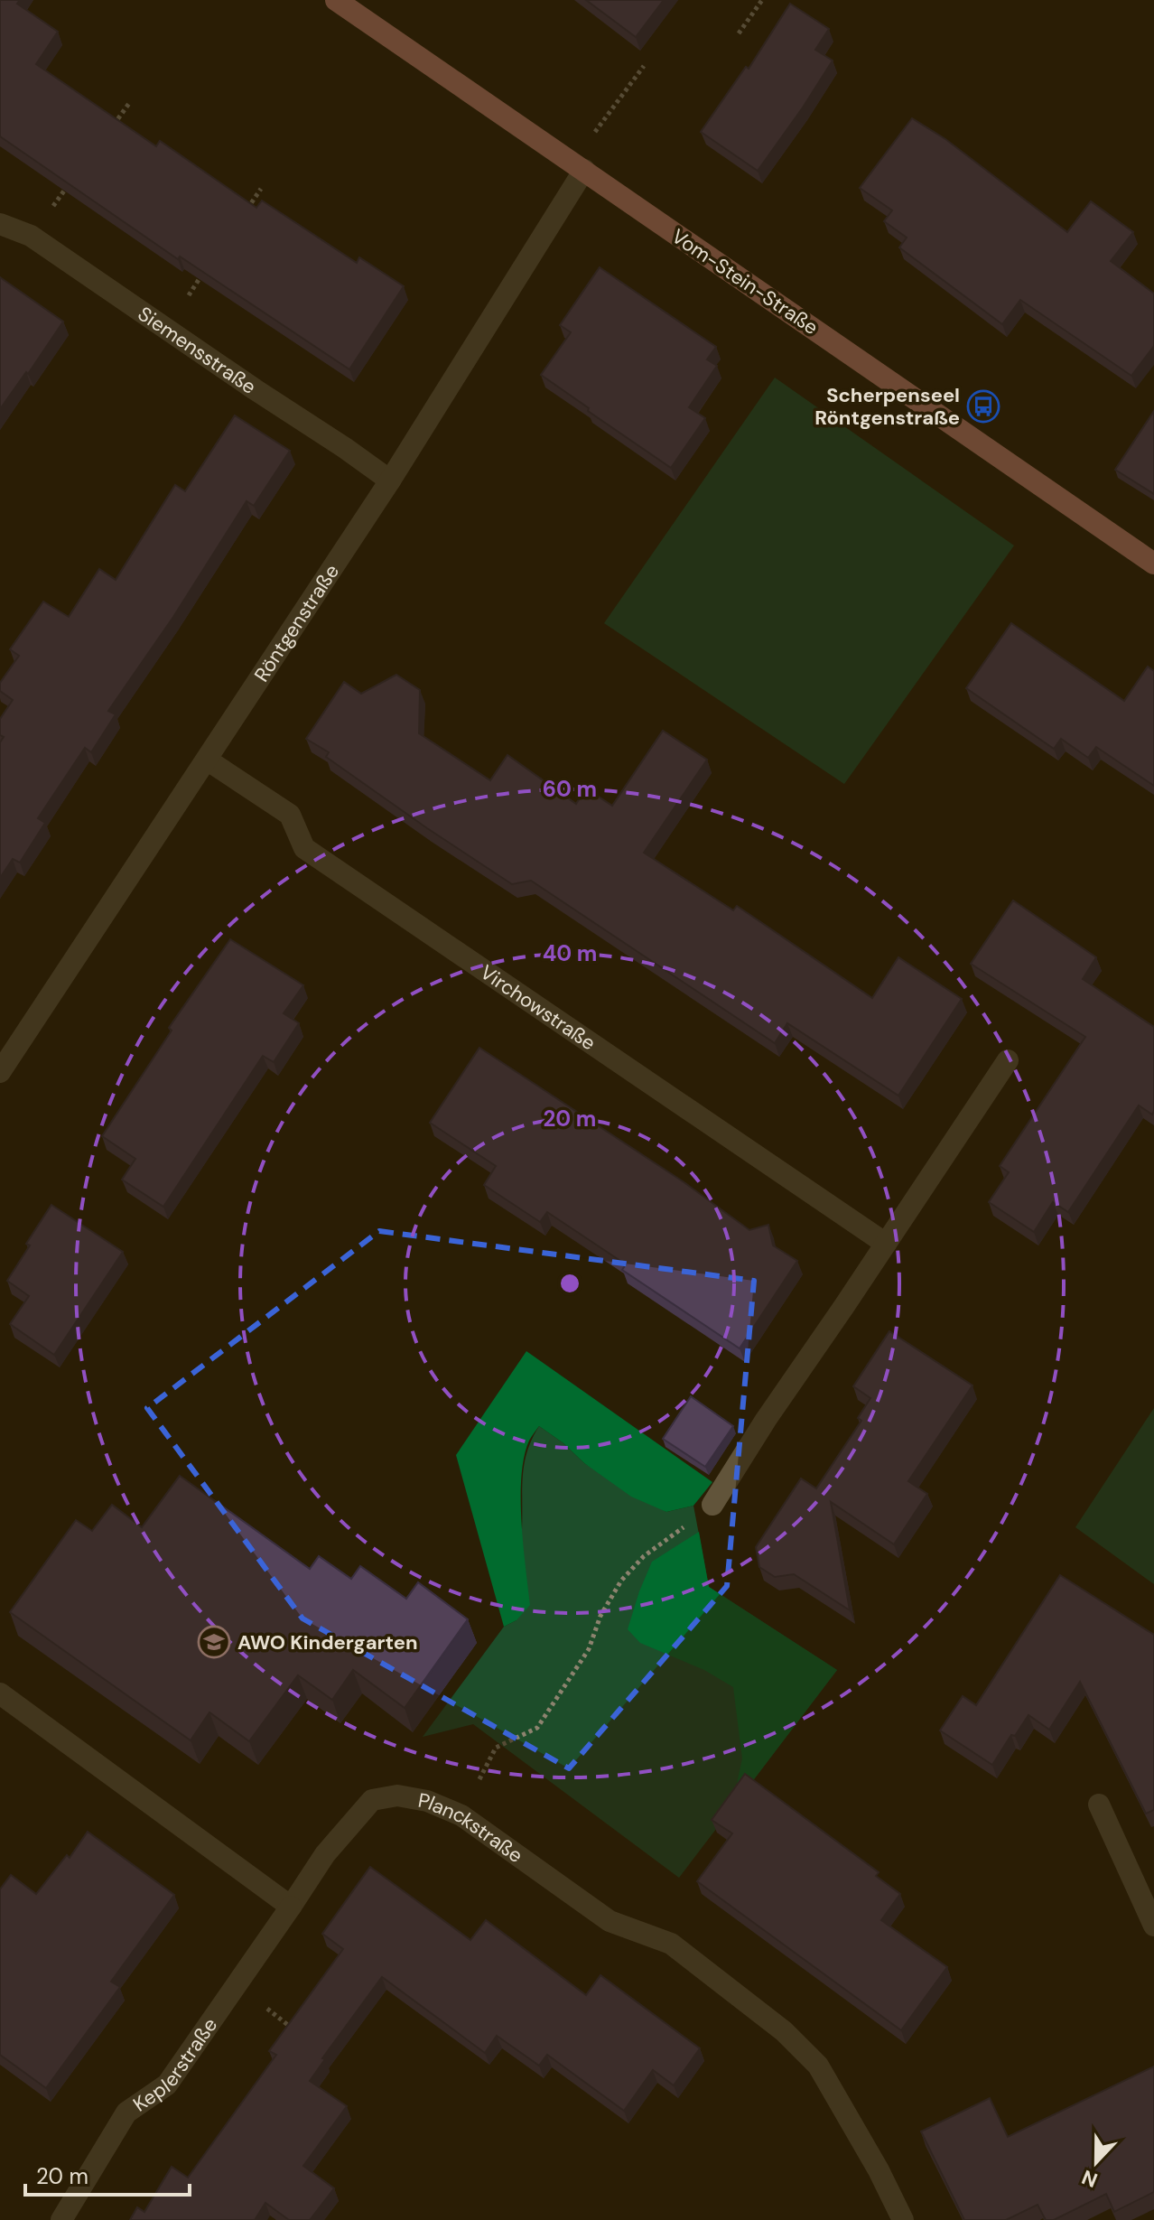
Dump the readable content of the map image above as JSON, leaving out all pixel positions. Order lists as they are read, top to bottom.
{
  "streets": {
    "main road": ["Vom-Stein-Straße"],
    "street": [
      "Siemensstraße",
      "Röntgenstraße",
      "Virchowstraße",
      "Planckstraße",
      "Keplerstraße"
    ]
  },
  "crossings": [
    ["Vom-Stein-Straße", "Röntgenstraße"],
    ["Siemensstraße", "Röntgenstraße"],
    ["Röntgenstraße", "Virchowstraße"],
    ["Planckstraße", "Keplerstraße"]
  ],
  "places": {
    "bus stop": ["Scherpenseel Röntgenstraße"],
    "school or university": ["AWO Kindergarten"]
  },
  "scale_bar": "20 m",
  "north": "bottom",
  "rings": ["60 m", "40 m", "20 m"]
}
